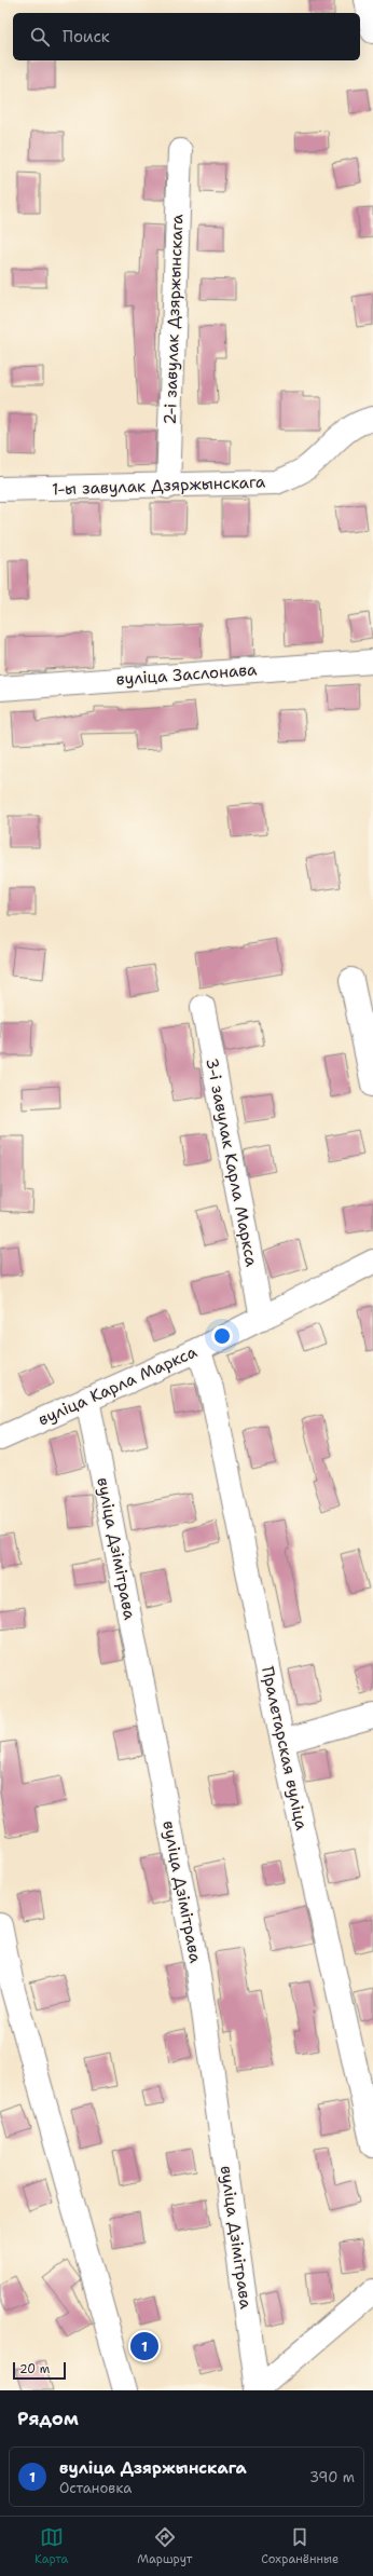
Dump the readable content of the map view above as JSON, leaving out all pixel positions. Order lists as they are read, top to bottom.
{
  "streets": {
    "street": [
      "2-і завулак Дзяржынскага",
      "1-ы завулак Дзяржынскага",
      "вуліца Заслонава",
      "3-і завулак Карла Маркса",
      "вуліца Карла Маркса",
      "вуліца Дзімітрава",
      "Пралетарская вуліца"
    ]
  },
  "crossings": [
    ["2-і завулак Дзяржынскага", "1-ы завулак Дзяржынскага"],
    ["3-і завулак Карла Маркса", "вуліца Карла Маркса"],
    ["вуліца Карла Маркса", "вуліца Дзімітрава"],
    ["вуліца Карла Маркса", "Пралетарская вуліца"]
  ],
  "scale_bar": "20 m",
  "page": {
    "search": "Поиск",
    "pins": "1",
    "scale": "20 m",
    "heading": "Рядом",
    "list": [
      {
        "mark": "1",
        "name": "вуліца Дзяржынскага",
        "note": "Остановка",
        "value": "390 m"
      }
    ],
    "nav": ["Карта", "Маршрут", "Сохранённые"]
  }
}
